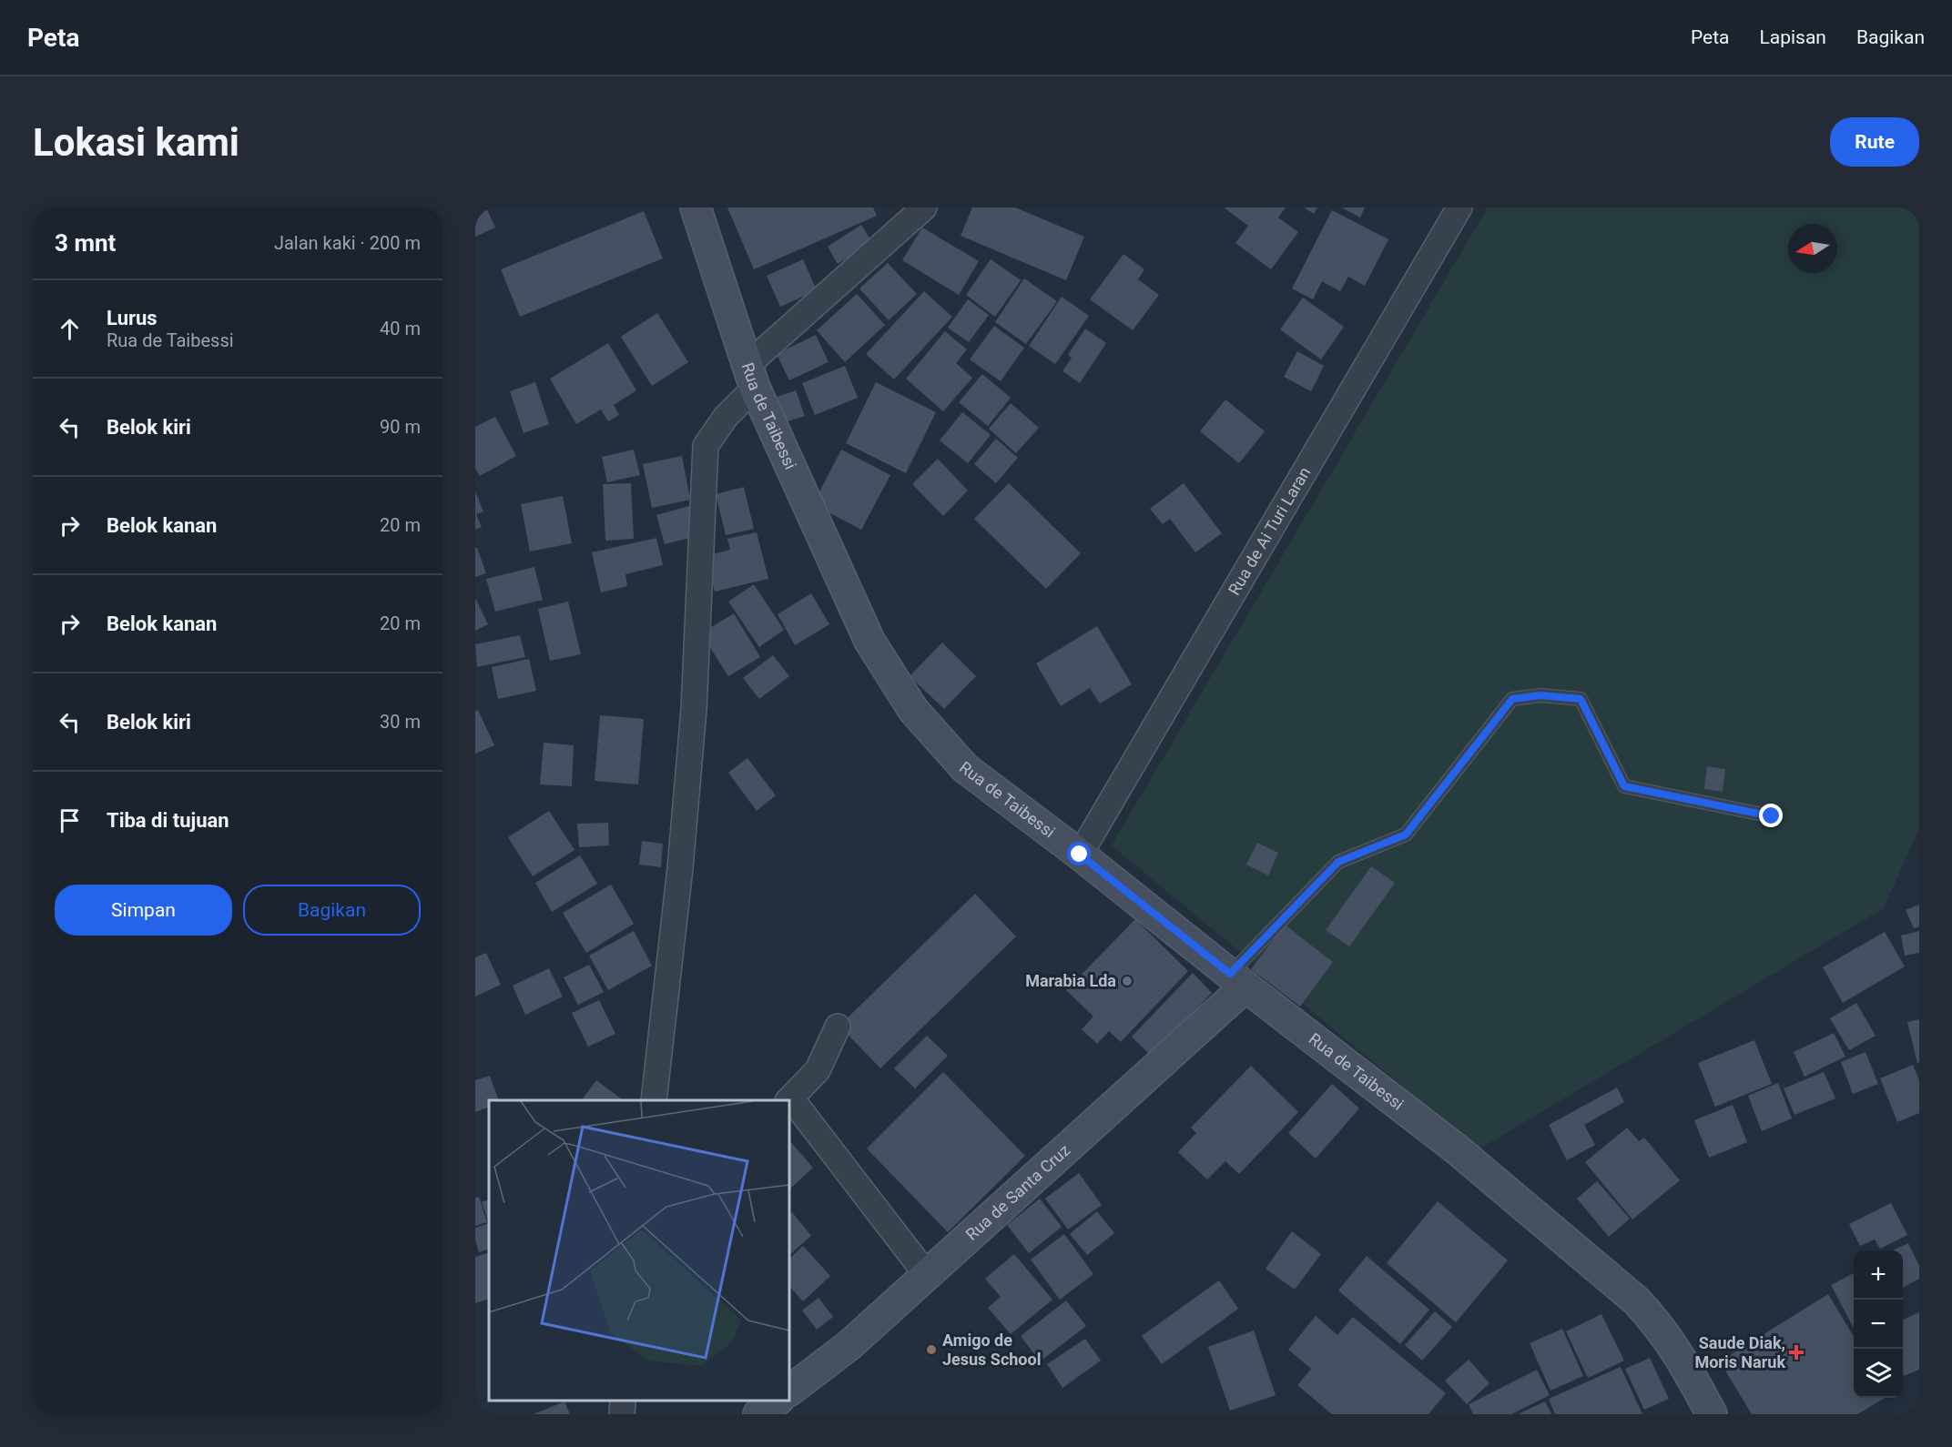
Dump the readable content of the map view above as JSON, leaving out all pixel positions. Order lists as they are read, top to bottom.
{
  "streets": {
    "street": ["Rua de Taibessi", "Rua de Ai Turi Laran", "Rua de Santa Cruz"]
  },
  "crossings": [
    ["Rua de Taibessi", "Rua de Ai Turi Laran"],
    ["Rua de Taibessi", "Rua de Santa Cruz"]
  ],
  "places": {
    "other": ["Marabia Lda", "Amigo de Jesus School"],
    "health": ["Saude Diak, Moris Naruk"]
  },
  "north": "left",
  "page": {
    "header": "Peta",
    "nav": ["Peta", "Lapisan", "Bagikan"],
    "buttons": [
      "Rute",
      ["Simpan", "Bagikan"]
    ],
    "title": "Lokasi kami",
    "heading": ["3 mnt", "Jalan kaki · 200 m"],
    "list": [
      ["Lurus", "Rua de Taibessi", "40 m"],
      ["Belok kiri", "90 m"],
      ["Belok kanan", "20 m"],
      ["Belok kanan", "20 m"],
      ["Belok kiri", "30 m"],
      "Tiba di tujuan"
    ],
    "map_buttons": ["+", "−"]
  }
}
